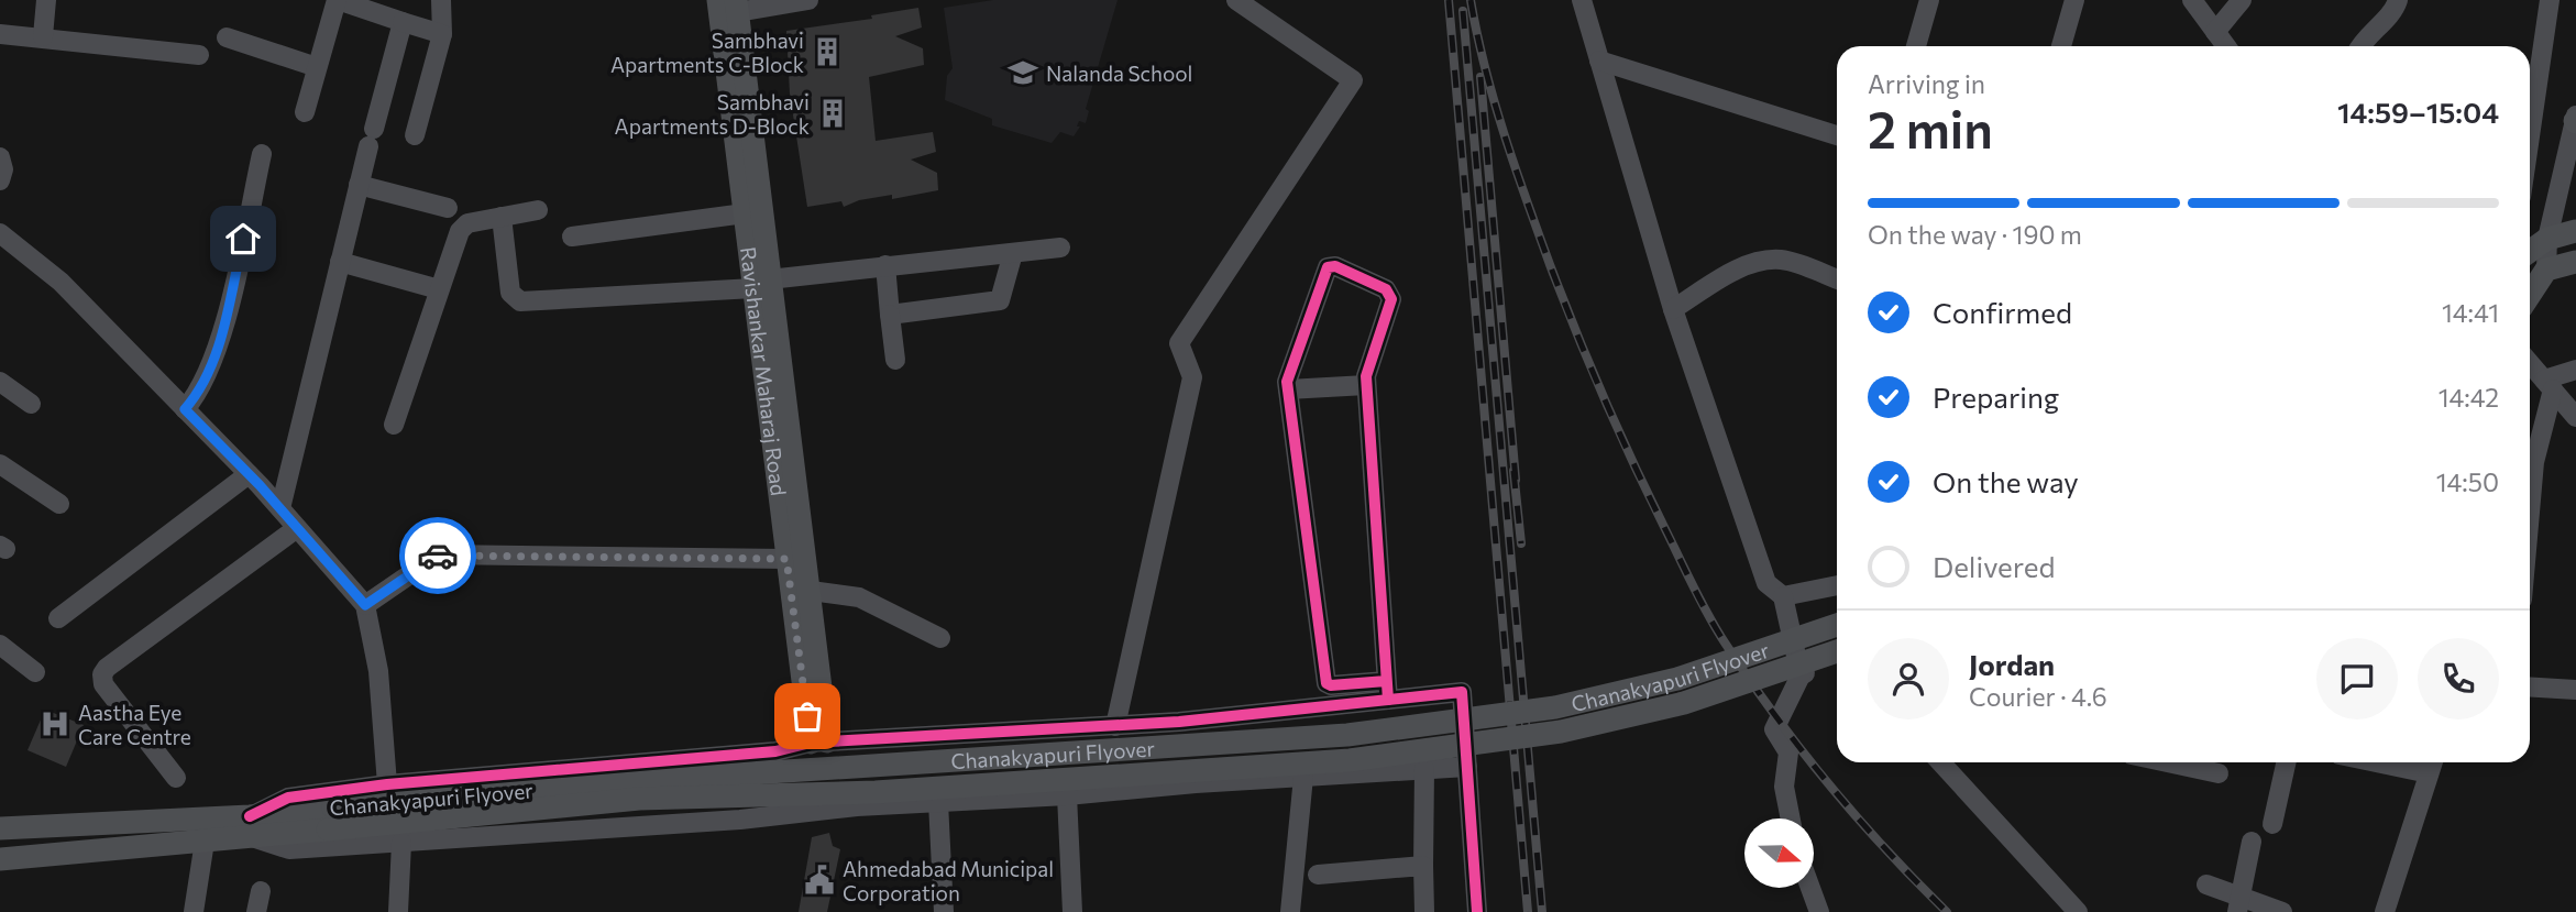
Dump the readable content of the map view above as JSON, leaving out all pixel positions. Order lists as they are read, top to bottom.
{
  "streets": {
    "main road": ["Ravishankar Maharaj Road", "Chanakyapuri Flyover"]
  },
  "places": {
    "building": ["Sambhavi Apartments C-Block", "Sambhavi Apartments D-Block"],
    "school or university": ["Nalanda School"],
    "hospital": ["Aastha Eye Care Centre"],
    "public building": ["Ahmedabad Municipal Corporation"]
  },
  "north": "right",
  "page": {
    "heading": ["2 min", "Arriving in", "14:59–15:04"],
    "panel": ["Jordan", "Courier · 4.6"],
    "bar": "On the way · 190 m",
    "list": [
      ["Confirmed", "14:41"],
      ["Preparing", "14:42"],
      ["On the way", "14:50"],
      "Delivered"
    ]
  }
}
